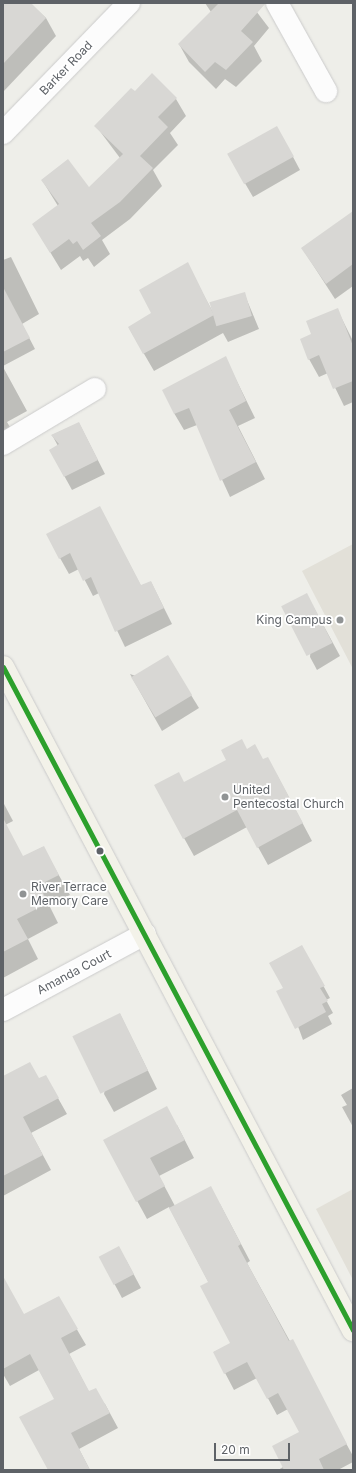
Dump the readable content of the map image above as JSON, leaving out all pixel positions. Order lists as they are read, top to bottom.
{
  "streets": {
    "street": ["Barker Road", "Amanda Court"]
  },
  "places": ["King Campus", "United Pentecostal Church", "River Terrace Memory Care"],
  "scale_bar": "20 m"
}
